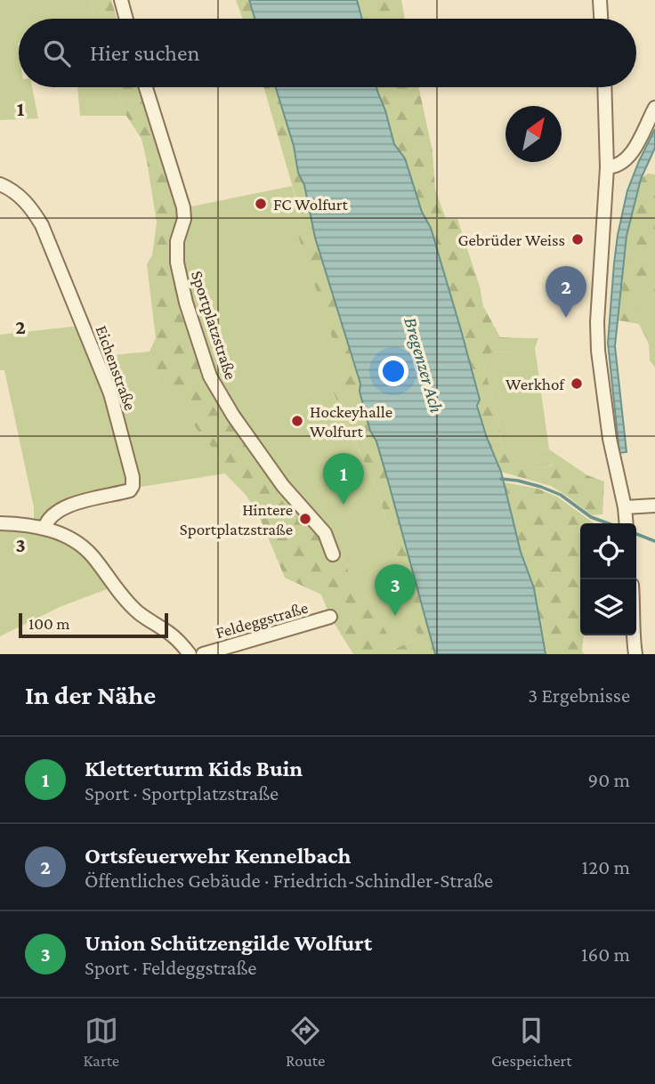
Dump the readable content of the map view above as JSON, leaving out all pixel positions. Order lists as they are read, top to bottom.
{
  "streets": {
    "street": ["Sportplatzstraße", "Eichenstraße", "Feldeggstraße"]
  },
  "water": ["Bregenzer Ach"],
  "places": [
    "FC Wolfurt",
    "Gebrüder Weiss",
    "Werkhof",
    "Hockeyhalle Wolfurt",
    "Hintere Sportplatzstraße"
  ],
  "scale_bar": "100 m",
  "north": "top right",
  "page": {
    "search": "Hier suchen",
    "pins": ["2", "1", "3"],
    "scale": "100 m",
    "heading": ["In der Nähe", "3 Ergebnisse"],
    "list": [
      {
        "mark": "1",
        "name": "Kletterturm Kids Buin",
        "note": "Sport · Sportplatzstraße",
        "value": "90 m"
      },
      {
        "mark": "2",
        "name": "Ortsfeuerwehr Kennelbach",
        "note": "Öffentliches Gebäude · Friedrich-Schindler-Straße",
        "value": "120 m"
      },
      {
        "mark": "3",
        "name": "Union Schützengilde Wolfurt",
        "note": "Sport · Feldeggstraße",
        "value": "160 m"
      }
    ],
    "nav": ["Karte", "Route", "Gespeichert"]
  },
  "grid": {
    "rows": ["1", "2", "3"]
  }
}
